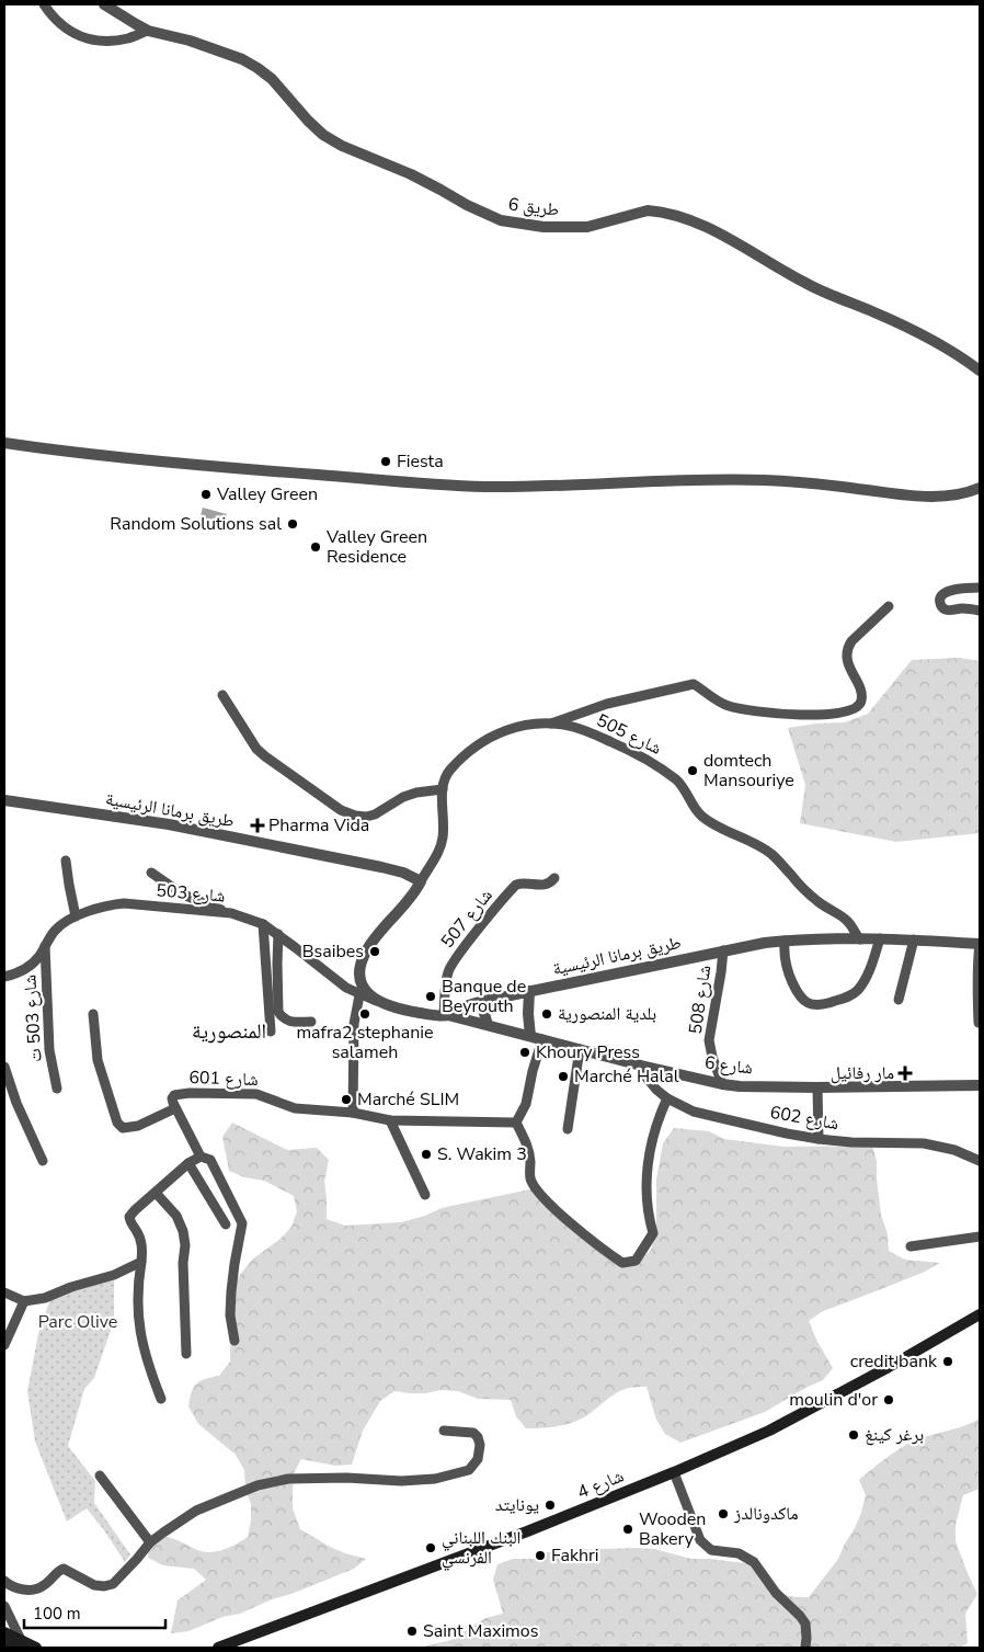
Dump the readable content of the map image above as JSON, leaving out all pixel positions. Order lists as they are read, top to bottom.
{
  "streets": {
    "main road": ["شارع 4"],
    "street": [
      "طريق 6",
      "شارع 505",
      "طريق برمانا الرئيسية",
      "شارع 503",
      "شارع 507",
      "شارع 508",
      "شارع 503 ت",
      "شارع 6",
      "شارع 601",
      "شارع 602"
    ]
  },
  "crossings": [
    ["شارع 505", "طريق برمانا الرئيسية"],
    ["طريق برمانا الرئيسية", "شارع 503"],
    ["طريق برمانا الرئيسية", "شارع 507"],
    ["طريق برمانا الرئيسية", "شارع 508"],
    ["طريق برمانا الرئيسية", "شارع 6"],
    ["شارع 503", "شارع 503 ت"],
    ["شارع 507", "شارع 6"],
    ["شارع 508", "شارع 6"],
    ["شارع 6", "شارع 602"]
  ],
  "districts": ["المنصورية"],
  "parks": ["Parc Olive"],
  "places": {
    "other": [
      "Fiesta",
      "Valley Green",
      "Random Solutions sal",
      "Valley Green Residence",
      "domtech Mansouriye",
      "Bsaibes",
      "Banque de Beyrouth",
      "mafra2 stephanie salameh",
      "بلدية المنصورية",
      "Khoury Press",
      "Marché Halal",
      "Marché SLIM",
      "S. Wakim 3",
      "credit bank",
      "moulin d'or",
      "برغر كينغ",
      "يونايتد",
      "ماكدونالدز",
      "Wooden Bakery",
      "البنك اللبناني الفرنسي",
      "Fakhri",
      "Saint Maximos"
    ],
    "health": ["Pharma Vida", "مار رفائيل"]
  },
  "scale_bar": "100 m"
}
